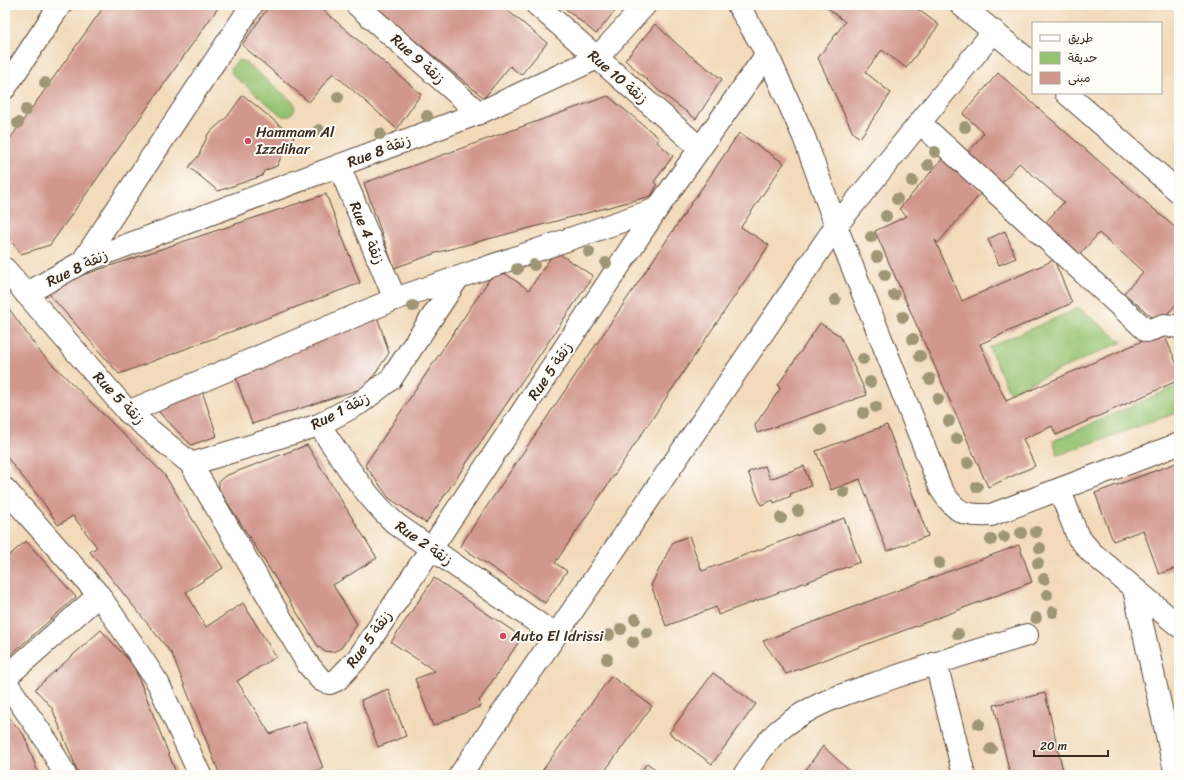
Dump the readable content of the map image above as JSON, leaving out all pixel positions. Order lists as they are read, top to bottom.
{
  "streets": {
    "street": [
      "Rue 9 زنقة",
      "Rue 10 زنقة",
      "Rue 8 زنقة",
      "Rue 4 زنقة",
      "Rue 5 زنقة",
      "Rue 1 زنقة",
      "Rue 2 زنقة"
    ]
  },
  "crossings": [
    ["Rue 9 زنقة", "Rue 8 زنقة"],
    ["Rue 10 زنقة", "Rue 8 زنقة"],
    ["Rue 10 زنقة", "Rue 5 زنقة"],
    ["Rue 8 زنقة", "Rue 4 زنقة"],
    ["Rue 8 زنقة", "Rue 5 زنقة"],
    ["Rue 5 زنقة", "Rue 1 زنقة"],
    ["Rue 5 زنقة", "Rue 2 زنقة"],
    ["Rue 1 زنقة", "Rue 2 زنقة"]
  ],
  "places": ["Hammam Al Izzdihar", "Auto El Idrissi"],
  "legend": ["طريق", "حديقة", "مبنى"],
  "scale_bar": "20 m"
}
